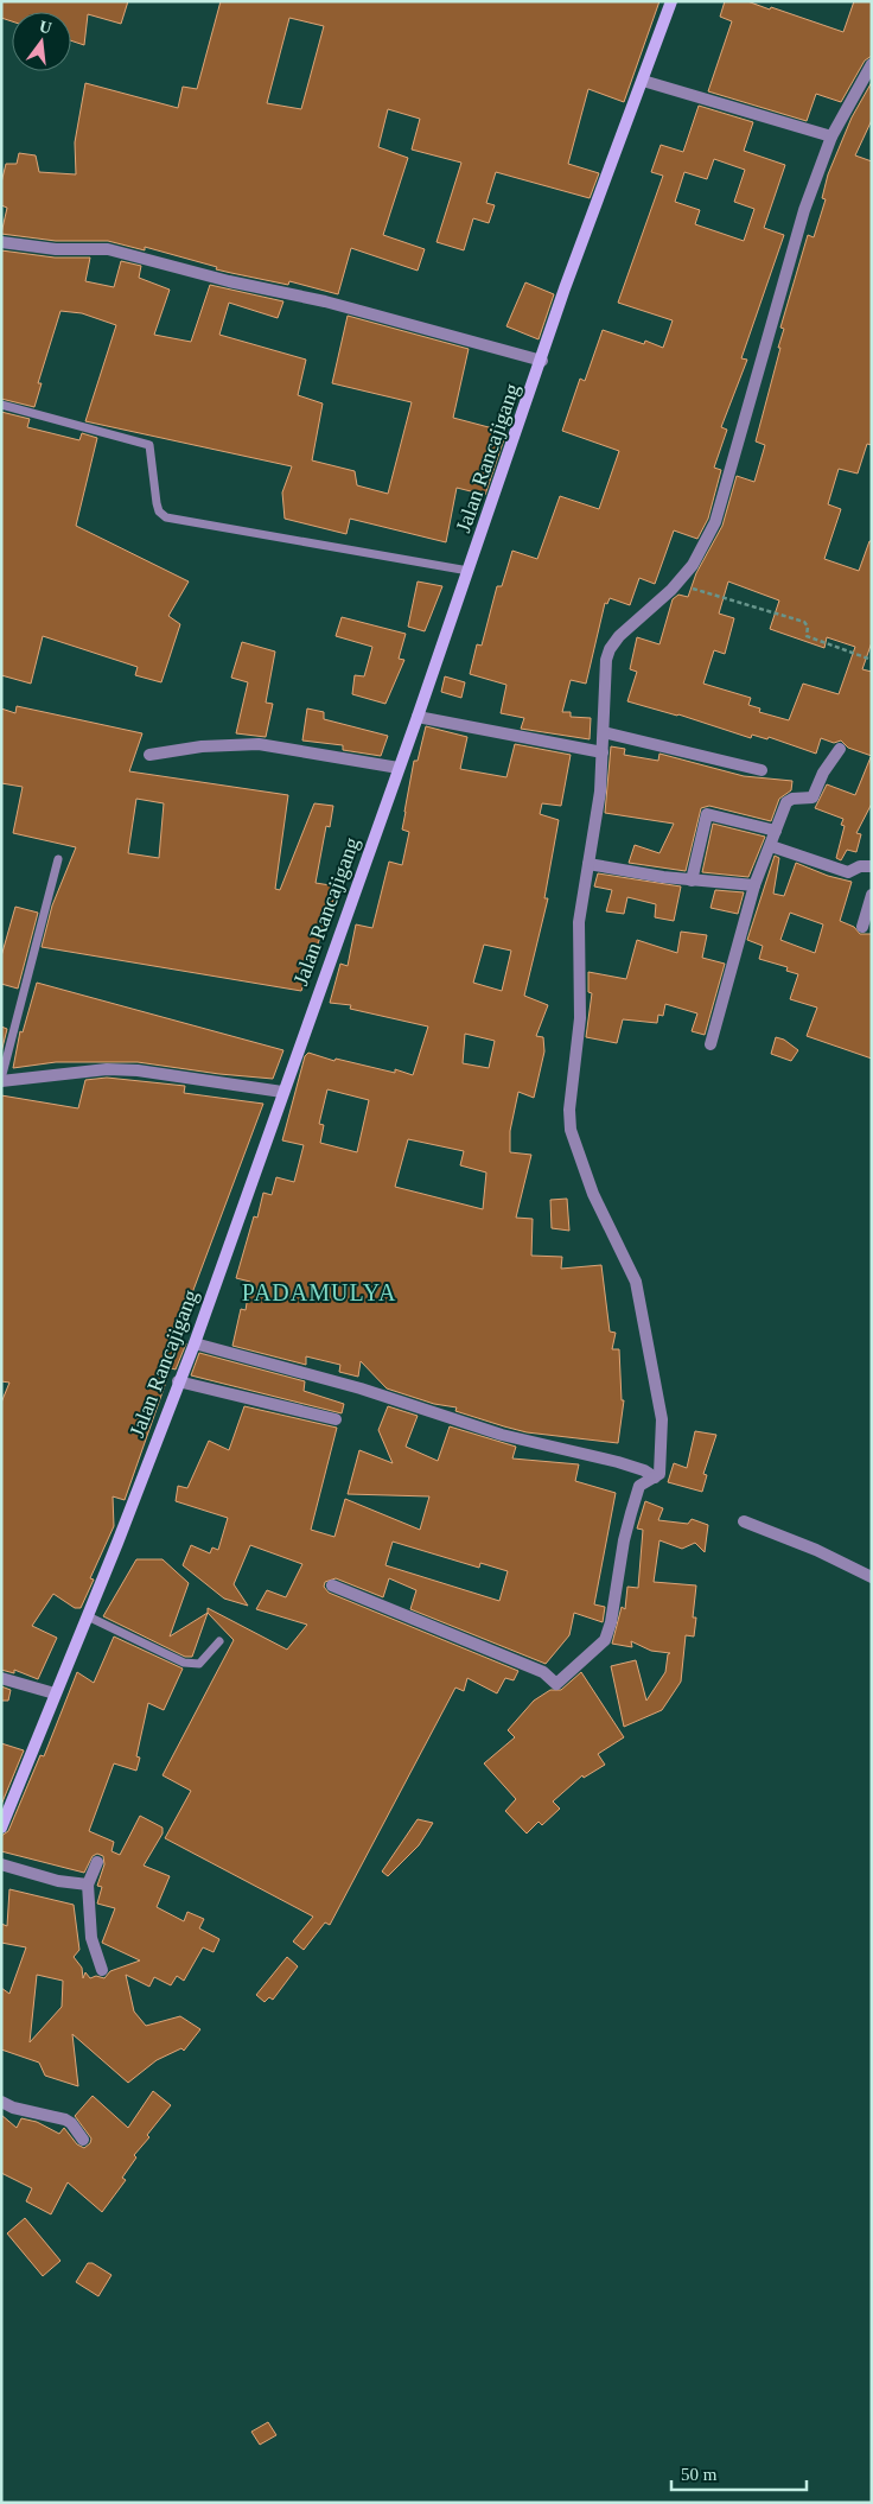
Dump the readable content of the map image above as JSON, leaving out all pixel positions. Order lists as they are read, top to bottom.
{
  "streets": {
    "main road": ["Jalan Rancajigang"]
  },
  "districts": ["PADAMULYA"],
  "scale_bar": "50 m",
  "north": "top"
}
